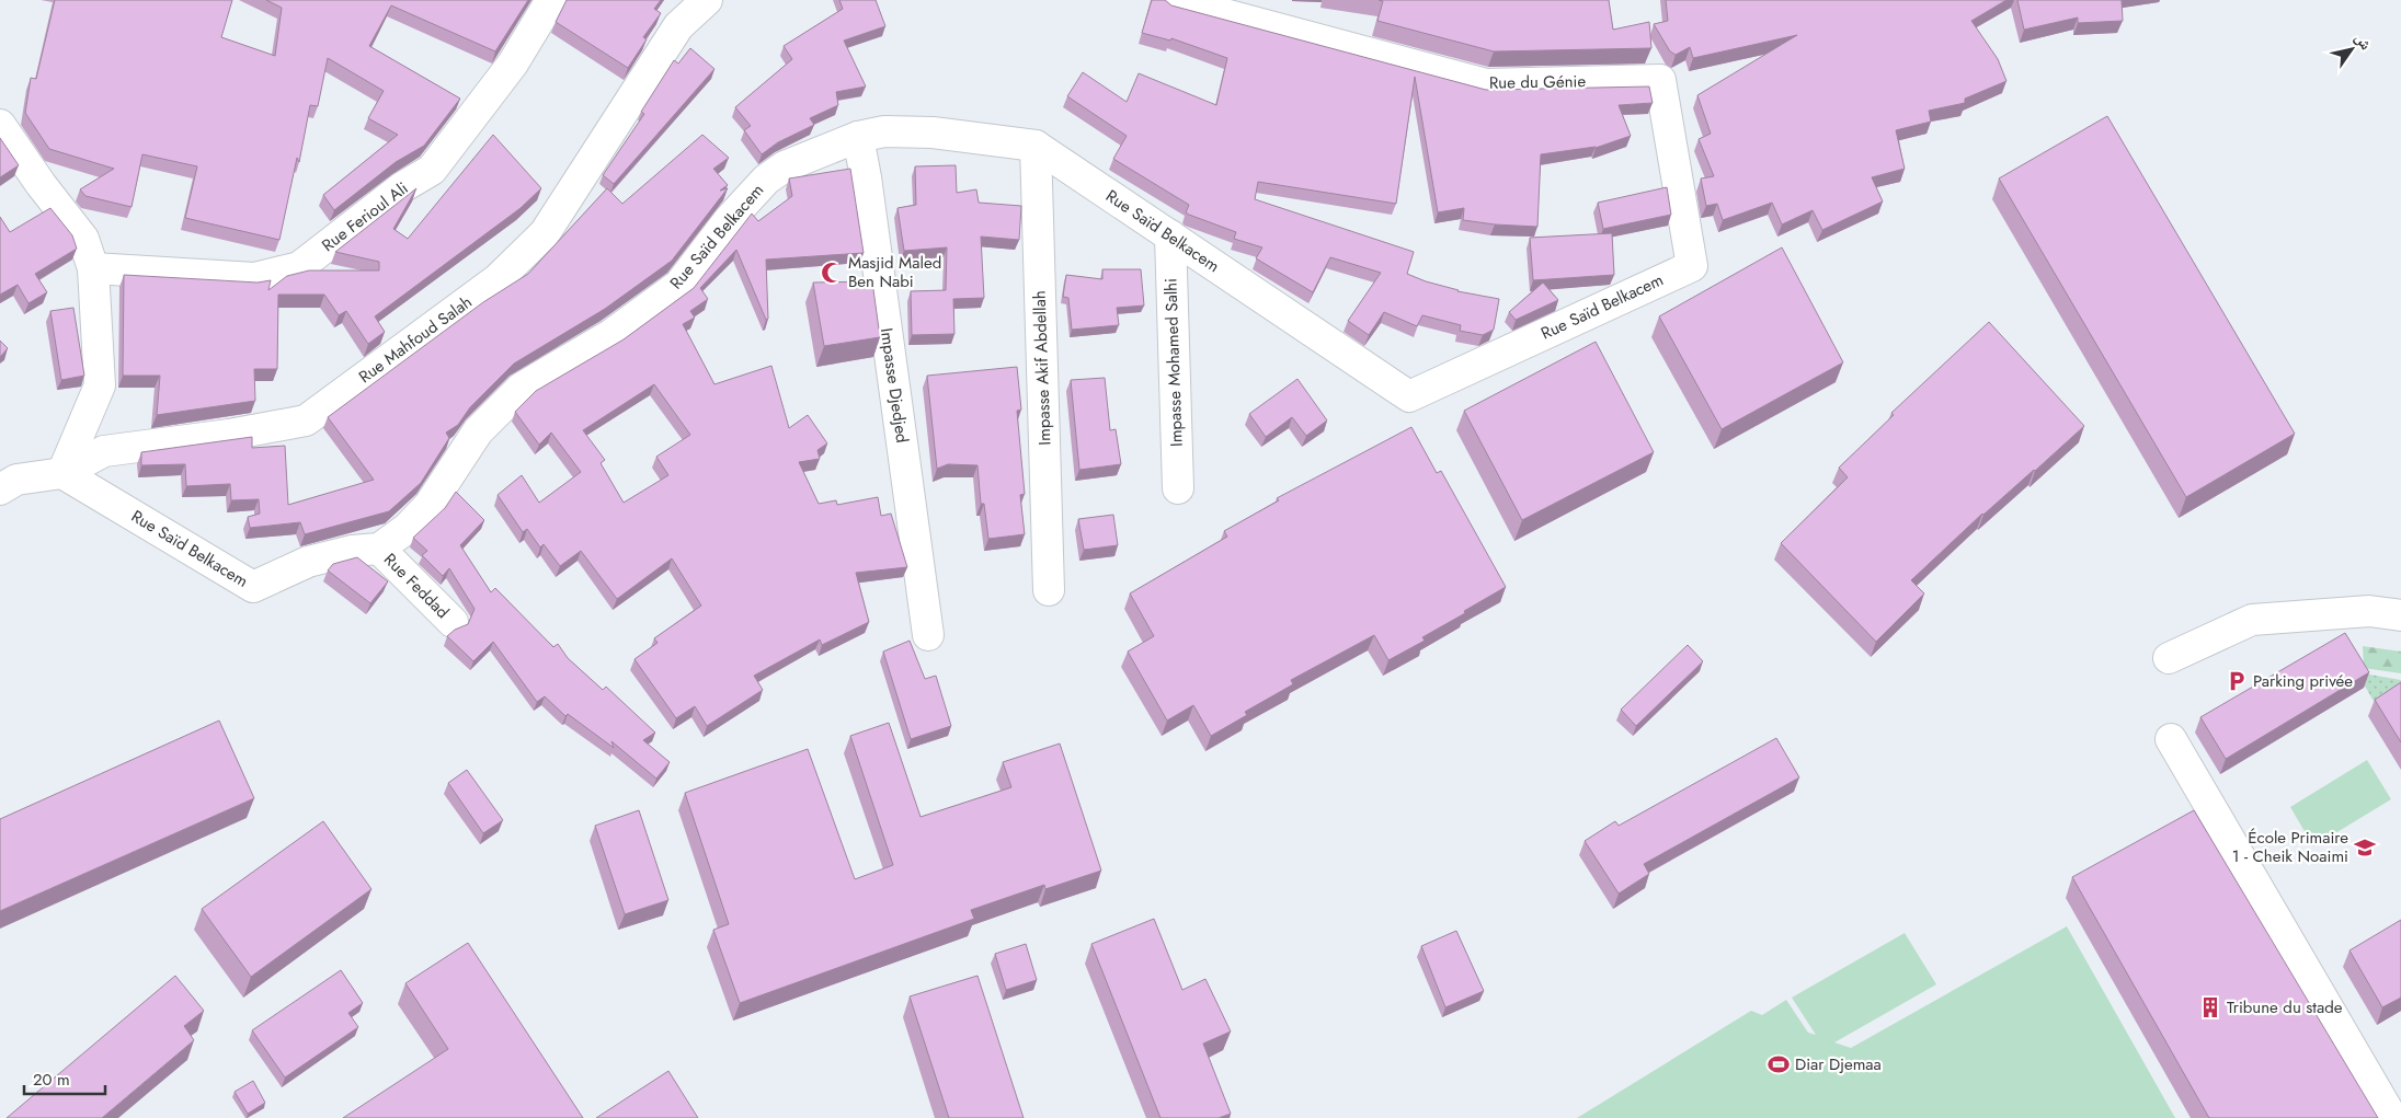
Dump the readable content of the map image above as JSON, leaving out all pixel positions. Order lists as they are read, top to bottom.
{
  "streets": {
    "street": [
      "Rue du Génie",
      "Rue Ferioul Ali",
      "Rue Saïd Belkacem",
      "Rue Mahfoud Salah",
      "Impasse Mohamed Salhi",
      "Impasse Akif Abdellah",
      "Impasse Djedjed",
      "Rue Feddad"
    ]
  },
  "crossings": [
    ["Rue du Génie", "Rue Saïd Belkacem"],
    ["Rue Saïd Belkacem", "Rue Mahfoud Salah"],
    ["Rue Saïd Belkacem", "Impasse Mohamed Salhi"],
    ["Rue Saïd Belkacem", "Impasse Akif Abdellah"],
    ["Rue Saïd Belkacem", "Impasse Djedjed"],
    ["Rue Saïd Belkacem", "Rue Feddad"]
  ],
  "places": {
    "mosque": ["Masjid Maled Ben Nabi"],
    "parking": ["Parking privée"],
    "school or university": ["École Primaire 1 - Cheik Noaimi"],
    "building": ["Tribune du stade"],
    "sports": ["Diar Djemaa"]
  },
  "scale_bar": "20 m",
  "north": "top right"
}
